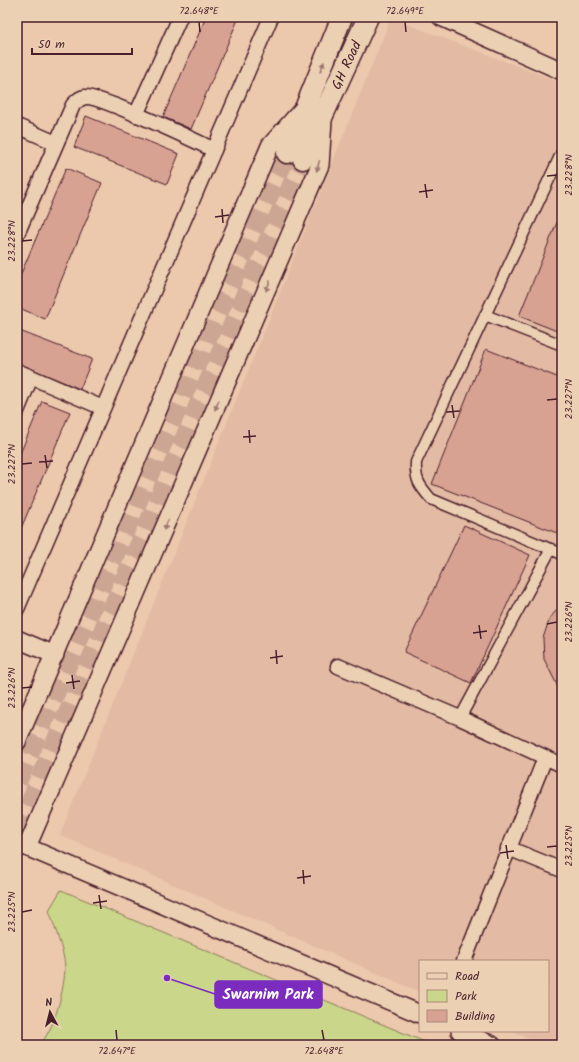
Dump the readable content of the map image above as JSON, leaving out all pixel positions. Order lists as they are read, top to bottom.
{
  "streets": {
    "main road": ["GH Road"]
  },
  "places": ["Swarnim Park"],
  "legend": ["Road", "Park", "Building"],
  "scale_bar": "50 m",
  "north": "top",
  "coordinates": [
    "72.648°E",
    "72.649°E",
    "23.228°N",
    "23.227°N",
    "23.226°N",
    "23.225°N",
    "72.647°E"
  ]
}
